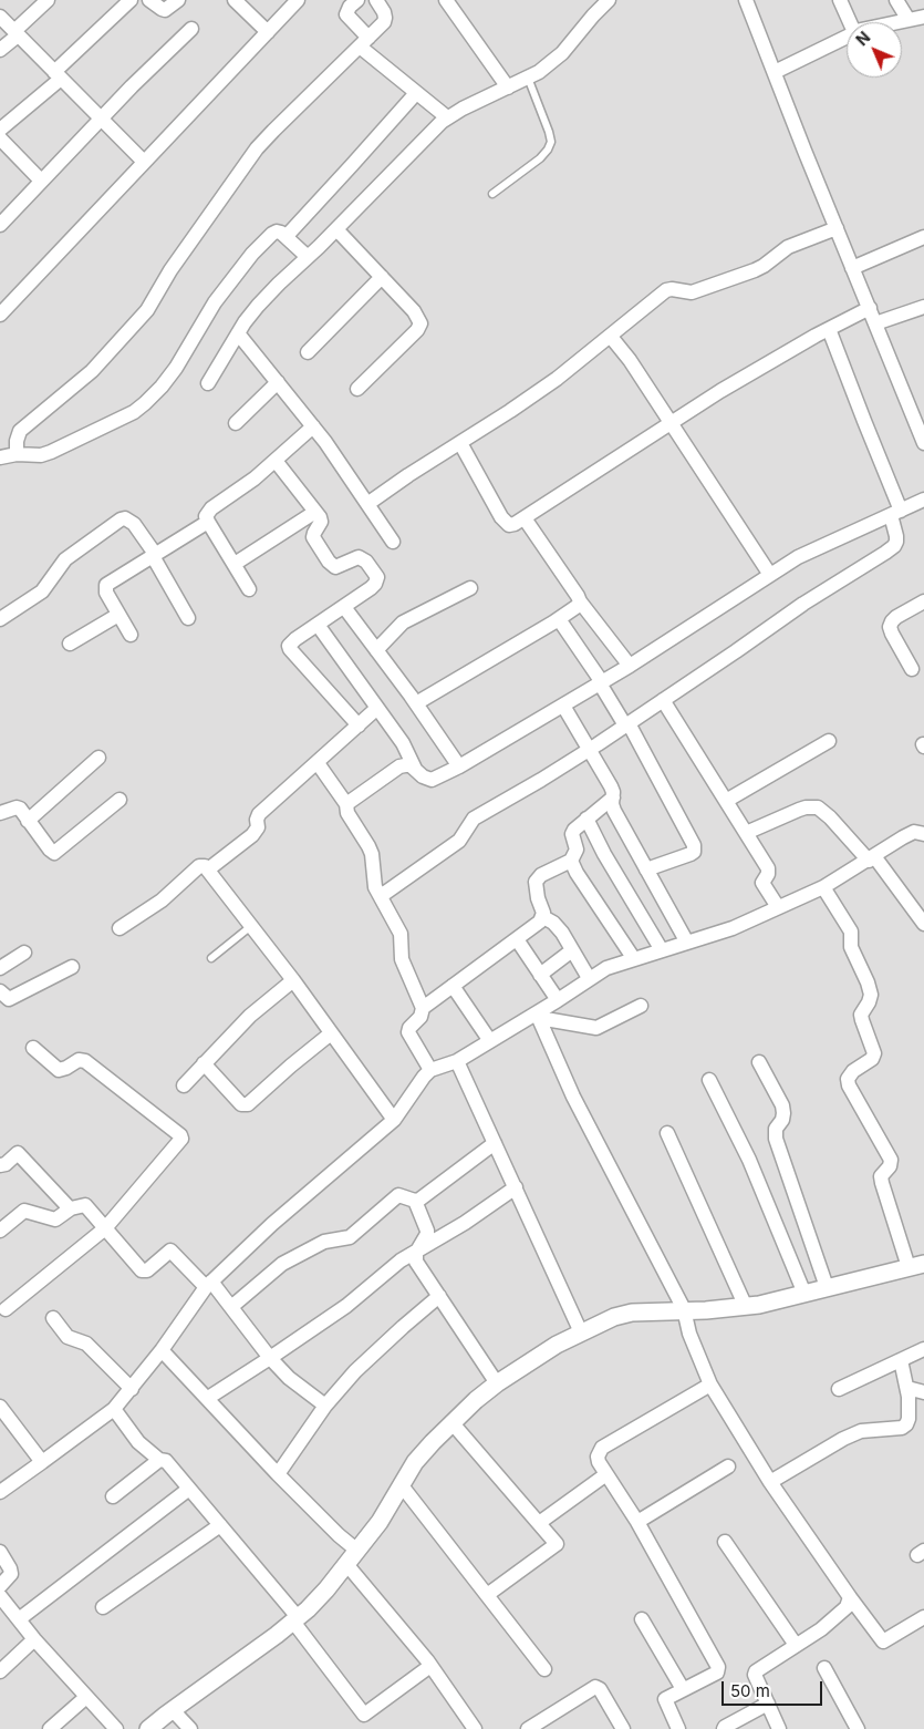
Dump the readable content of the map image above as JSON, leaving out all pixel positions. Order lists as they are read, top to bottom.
{
  "scale_bar": "50 m",
  "north": "top left"
}
